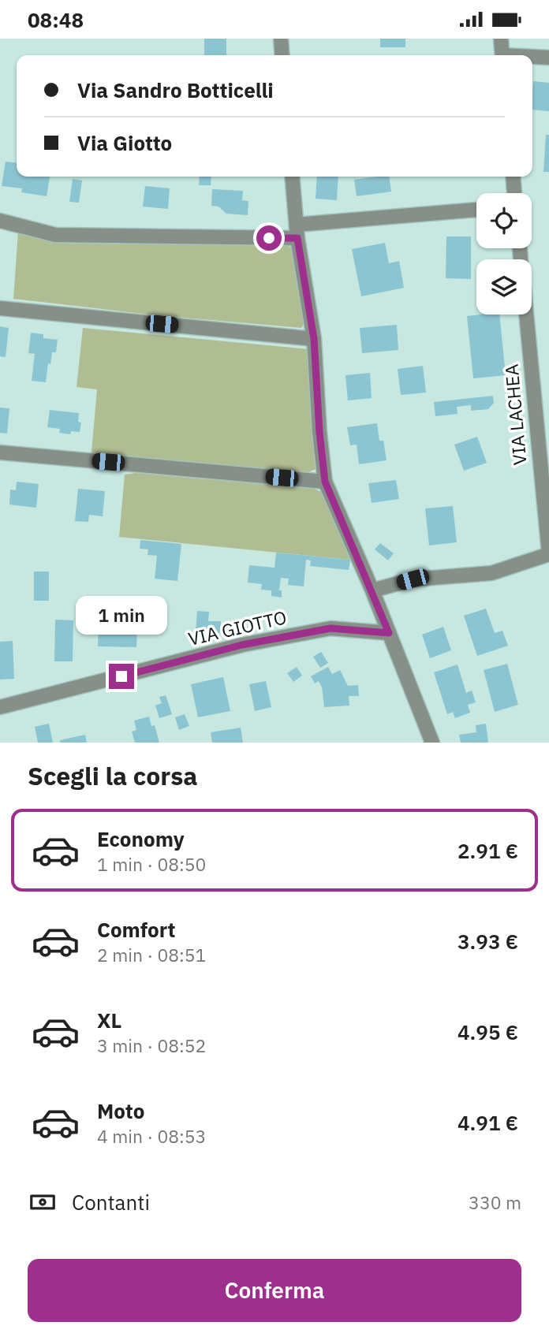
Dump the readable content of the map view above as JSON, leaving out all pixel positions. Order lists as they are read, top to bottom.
{
  "streets": {
    "street": ["VIA LACHEA", "VIA GIOTTO"]
  },
  "page": {
    "status": "08:48",
    "banner": ["Via Sandro Botticelli", "Via Giotto"],
    "bubble": "1 min",
    "heading": "Scegli la corsa",
    "list": [
      {
        "name": "Economy",
        "note": "1 min · 08:50",
        "value": "2.91 €"
      },
      {
        "name": "Comfort",
        "note": "2 min · 08:51",
        "value": "3.93 €"
      },
      {
        "name": "XL",
        "note": "3 min · 08:52",
        "value": "4.95 €"
      },
      {
        "name": "Moto",
        "note": "4 min · 08:53",
        "value": "4.91 €"
      }
    ],
    "pay": ["Contanti", "330 m"],
    "buttons": "Conferma"
  }
}
